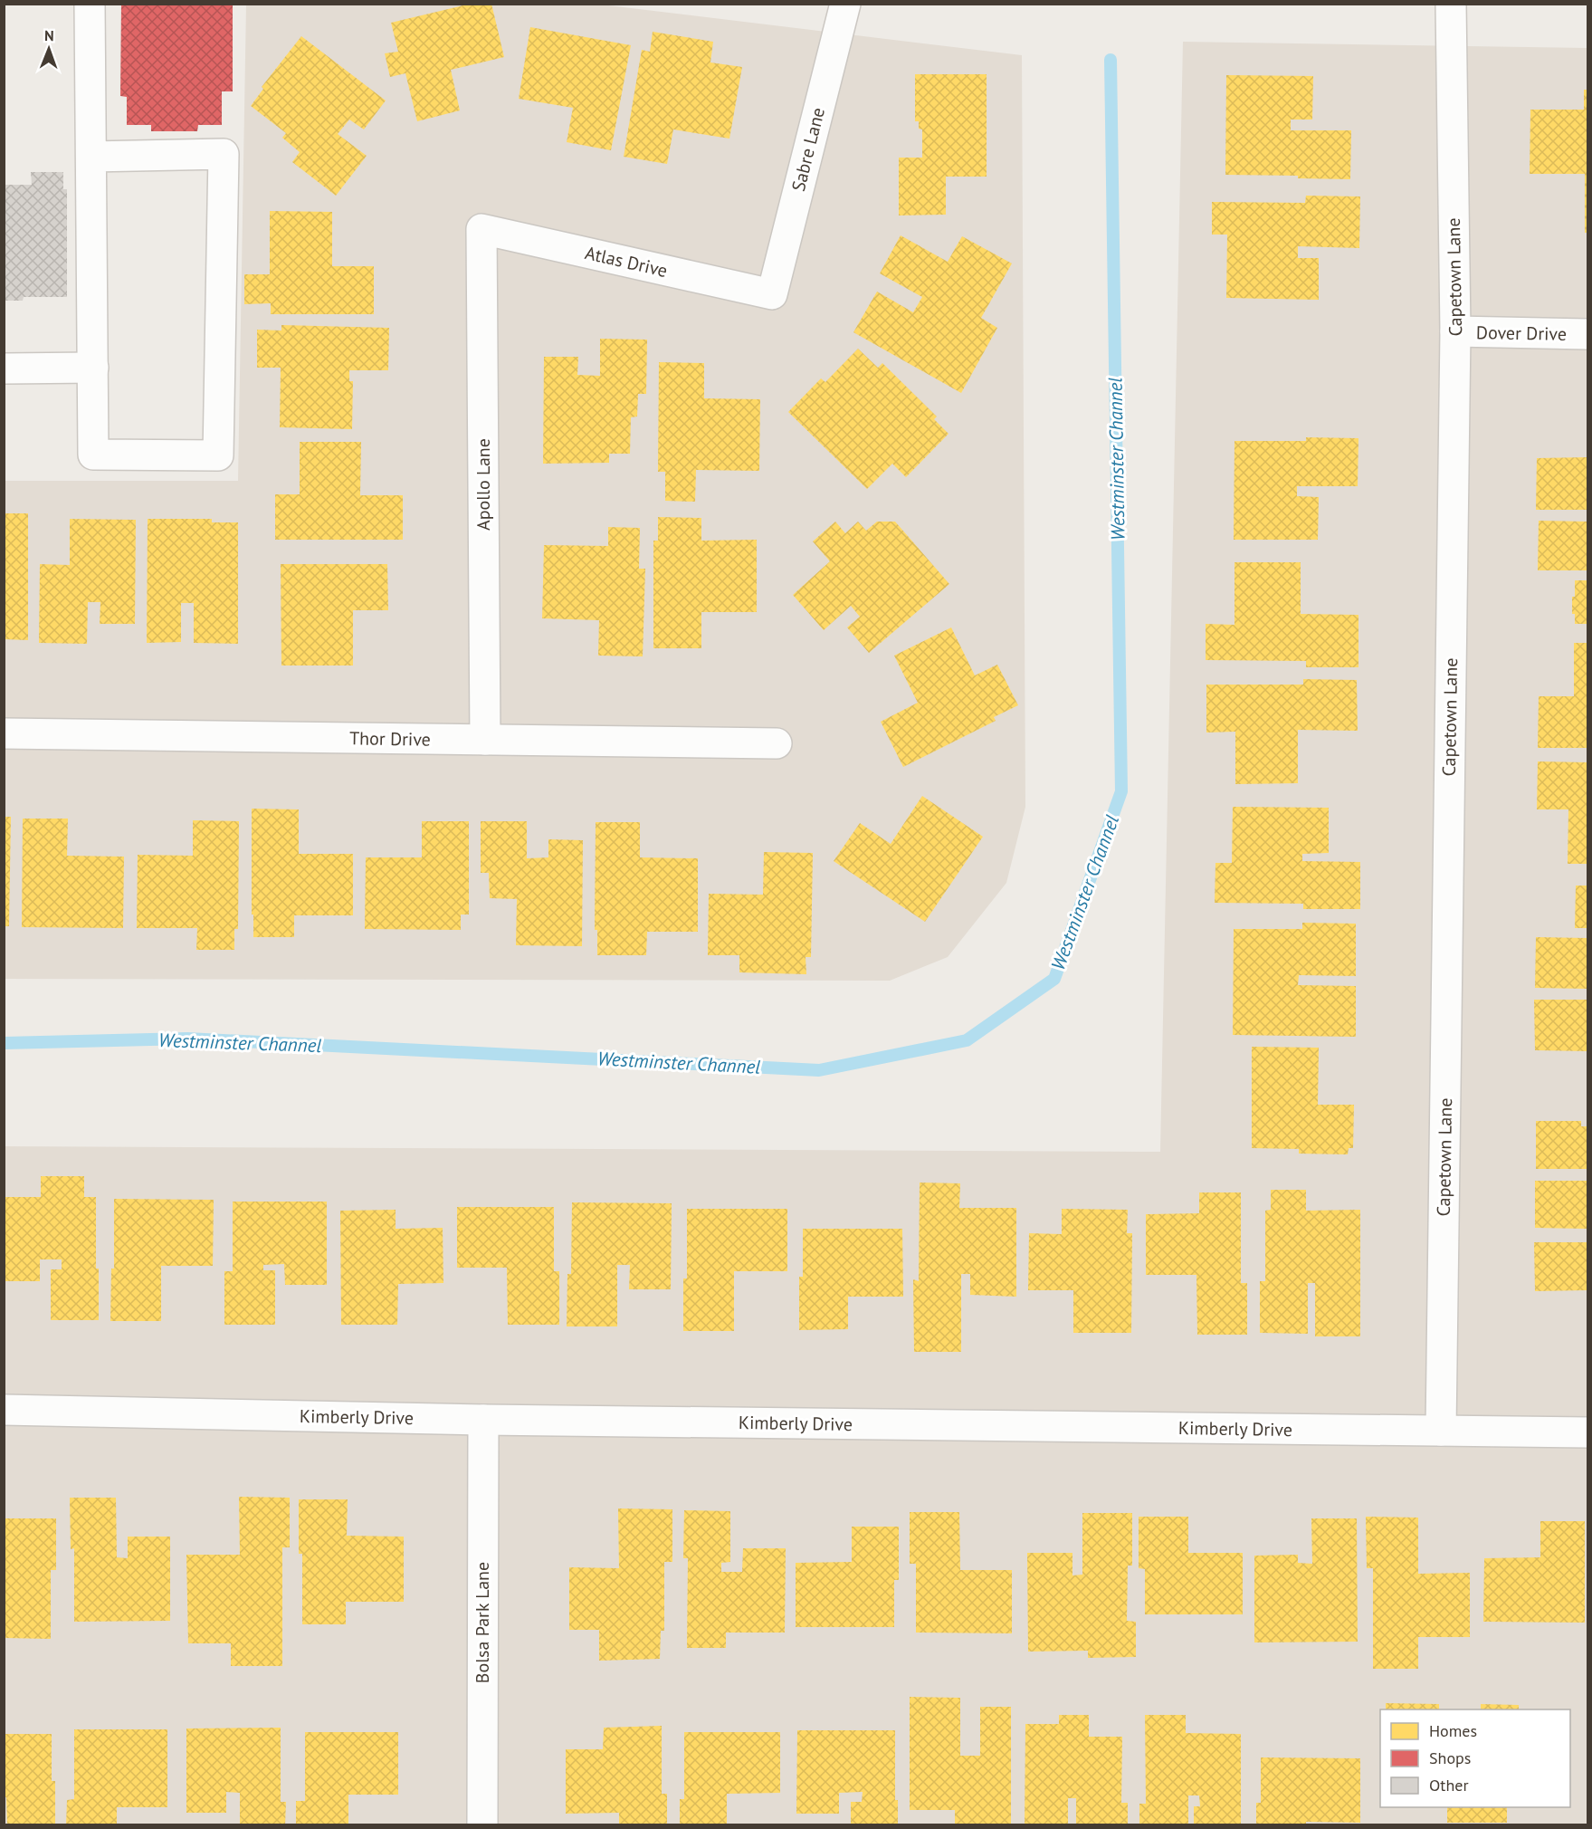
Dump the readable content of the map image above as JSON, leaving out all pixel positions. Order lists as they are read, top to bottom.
{
  "streets": {
    "street": [
      "Sabre Lane",
      "Atlas Drive",
      "Capetown Lane",
      "Dover Drive",
      "Apollo Lane",
      "Thor Drive",
      "Kimberly Drive",
      "Bolsa Park Lane"
    ]
  },
  "crossings": [
    ["Sabre Lane", "Atlas Drive"],
    ["Atlas Drive", "Apollo Lane"],
    ["Capetown Lane", "Dover Drive"],
    ["Capetown Lane", "Kimberly Drive"],
    ["Apollo Lane", "Thor Drive"],
    ["Kimberly Drive", "Bolsa Park Lane"]
  ],
  "water": ["Westminster Channel"],
  "legend": ["Homes", "Shops", "Other"],
  "north": "top"
}
